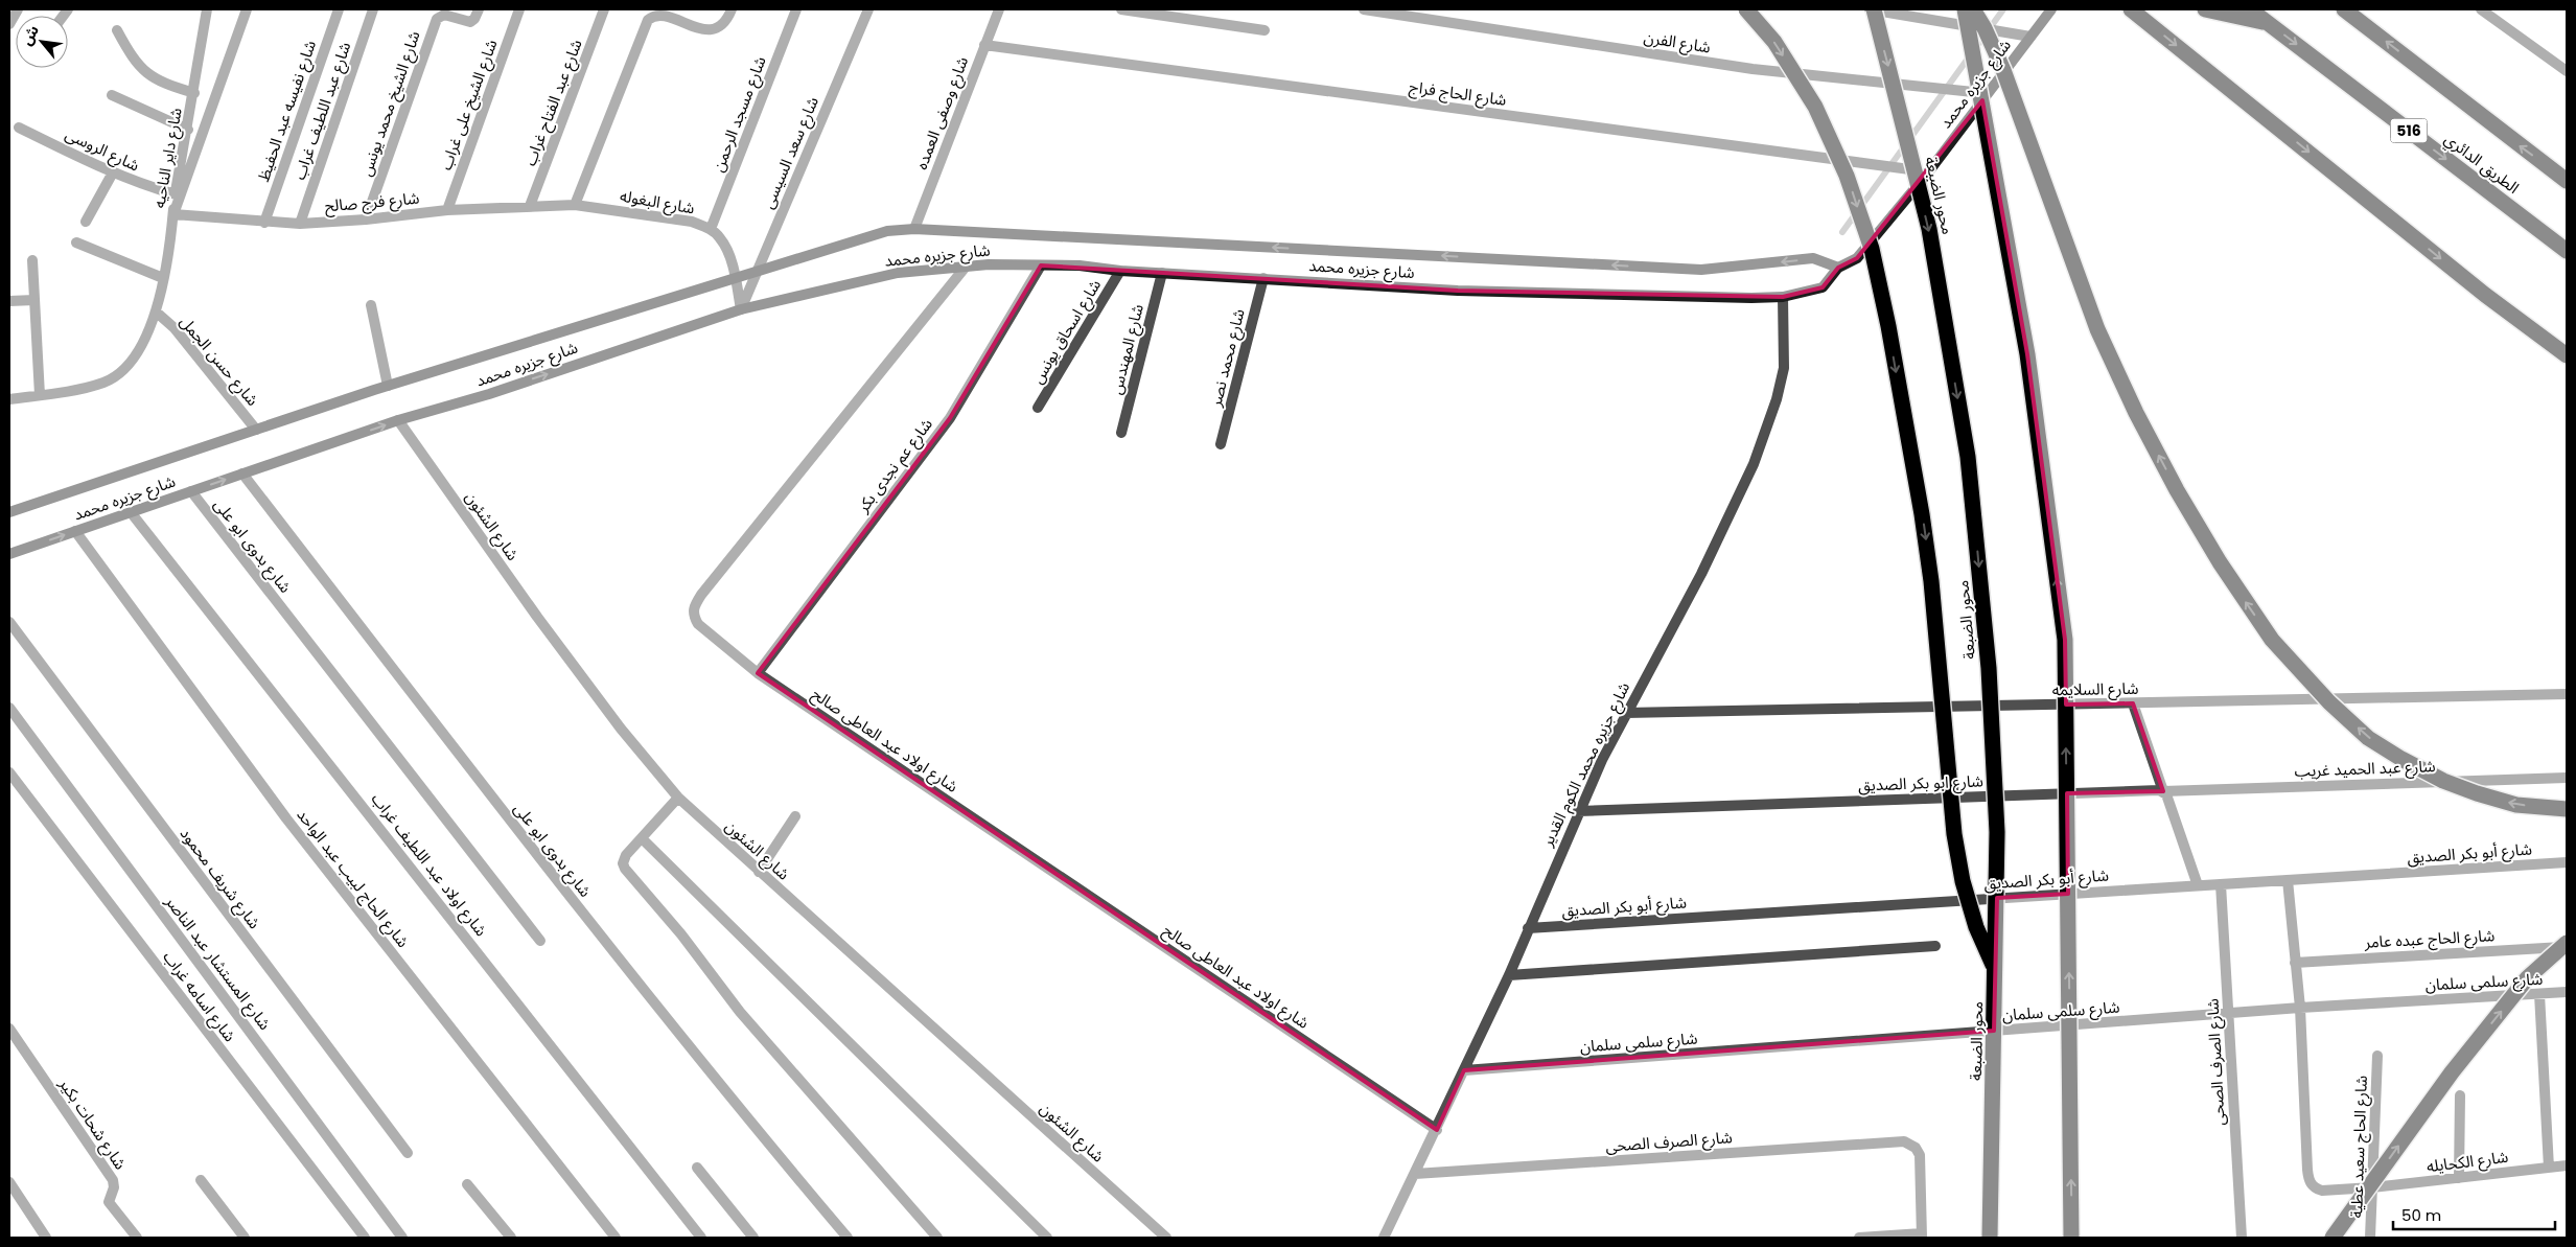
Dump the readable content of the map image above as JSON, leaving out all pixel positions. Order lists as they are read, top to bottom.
{
  "streets": {
    "highway": ["516", "الطريق الدائري", "محور الضبعة"],
    "main road": ["شارع جزيره محمد"],
    "street": [
      "شارع الفرن",
      "شارع الحاج فراج",
      "شارع عبد الفتاح غراب",
      "شارع الشيخ محمد يونس",
      "شارع الشيخ على غراب",
      "شارع نفيسه عبد الحفيظ",
      "شارع عبد اللطيف غراب",
      "شارع وصفى العمده",
      "شارع مسجد الرحمن",
      "شارع الروسى",
      "شارع سعد السيسى",
      "شارع داير الناحيه",
      "شارع فرج صالح",
      "شارع البغوله",
      "شارع اسحاق يونس",
      "شارع المهندس",
      "شارع محمد نصر",
      "شارع حسن الجمل",
      "شارع عم نجدى بكر",
      "شارع الشئون",
      "شارع بدوى ابو على",
      "شارع السلايمه",
      "شارع اولاد عبد العاطى صالح",
      "شارع جزيره محمد الكوم القدير",
      "شارع عبد الحميد غريب",
      "شارع ابو بكر الصديق",
      "شارع أبو بكر الصديق",
      "شارع اولاد عبد اللطيف غراب",
      "شارع شريف محمود",
      "شارع الحاج لبيب عبد الواحد",
      "شارع الحاج عبده عامر",
      "شارع المستشار عبد الناصر",
      "شارع سلمى سلمان",
      "شارع اسامه غراب",
      "شارع الصرف الصحى",
      "شارع شحات بكير",
      "شارع الحاج سعيد عطية",
      "شارع الكحايله"
    ]
  },
  "crossings": [
    ["شارع الفرن", "شارع جزيره محمد"],
    ["شارع جزيره محمد", "شارع الحاج فراج"],
    ["شارع جزيره محمد", "شارع وصفى العمده"],
    ["شارع جزيره محمد", "شارع سعد السيسى"],
    ["شارع جزيره محمد", "شارع البغوله"],
    ["شارع جزيره محمد", "شارع اسحاق يونس"],
    ["شارع جزيره محمد", "شارع المهندس"],
    ["شارع جزيره محمد", "شارع محمد نصر"],
    ["شارع جزيره محمد", "شارع حسن الجمل"],
    ["شارع جزيره محمد", "شارع عم نجدى بكر"],
    ["شارع جزيره محمد", "شارع الشئون"],
    ["شارع جزيره محمد", "شارع بدوى ابو على"],
    ["شارع جزيره محمد", "شارع اولاد عبد العاطى صالح"],
    ["شارع جزيره محمد", "شارع جزيره محمد الكوم القدير"],
    ["شارع جزيره محمد", "شارع اولاد عبد اللطيف غراب"],
    ["شارع جزيره محمد", "شارع الحاج لبيب عبد الواحد"],
    ["شارع الحاج فراج", "شارع وصفى العمده"],
    ["شارع عبد الفتاح غراب", "شارع فرج صالح"],
    ["شارع الشيخ محمد يونس", "شارع فرج صالح"],
    ["شارع الشيخ على غراب", "شارع فرج صالح"],
    ["شارع نفيسه عبد الحفيظ", "شارع فرج صالح"],
    ["شارع عبد اللطيف غراب", "شارع فرج صالح"],
    ["شارع مسجد الرحمن", "شارع البغوله"],
    ["شارع الروسى", "شارع داير الناحيه"],
    ["شارع سعد السيسى", "شارع البغوله"],
    ["شارع داير الناحيه", "شارع فرج صالح"],
    ["شارع داير الناحيه", "شارع حسن الجمل"],
    ["شارع فرج صالح", "شارع البغوله"],
    ["شارع عم نجدى بكر", "شارع اولاد عبد العاطى صالح"],
    ["شارع السلايمه", "شارع جزيره محمد الكوم القدير"],
    ["شارع اولاد عبد العاطى صالح", "شارع جزيره محمد الكوم القدير"],
    ["شارع جزيره محمد الكوم القدير", "شارع ابو بكر الصديق"],
    ["شارع جزيره محمد الكوم القدير", "شارع أبو بكر الصديق"],
    ["شارع جزيره محمد الكوم القدير", "شارع سلمى سلمان"],
    ["شارع جزيره محمد الكوم القدير", "شارع الصرف الصحى"],
    ["شارع عبد الحميد غريب", "شارع ابو بكر الصديق"],
    ["شارع أبو بكر الصديق", "شارع الصرف الصحى"],
    ["شارع سلمى سلمان", "شارع الصرف الصحى"],
    ["شارع سلمى سلمان", "شارع الكحايله"],
    ["شارع الحاج سعيد عطية", "شارع الكحايله"]
  ],
  "scale_bar": "50 m",
  "north": "top left"
}
